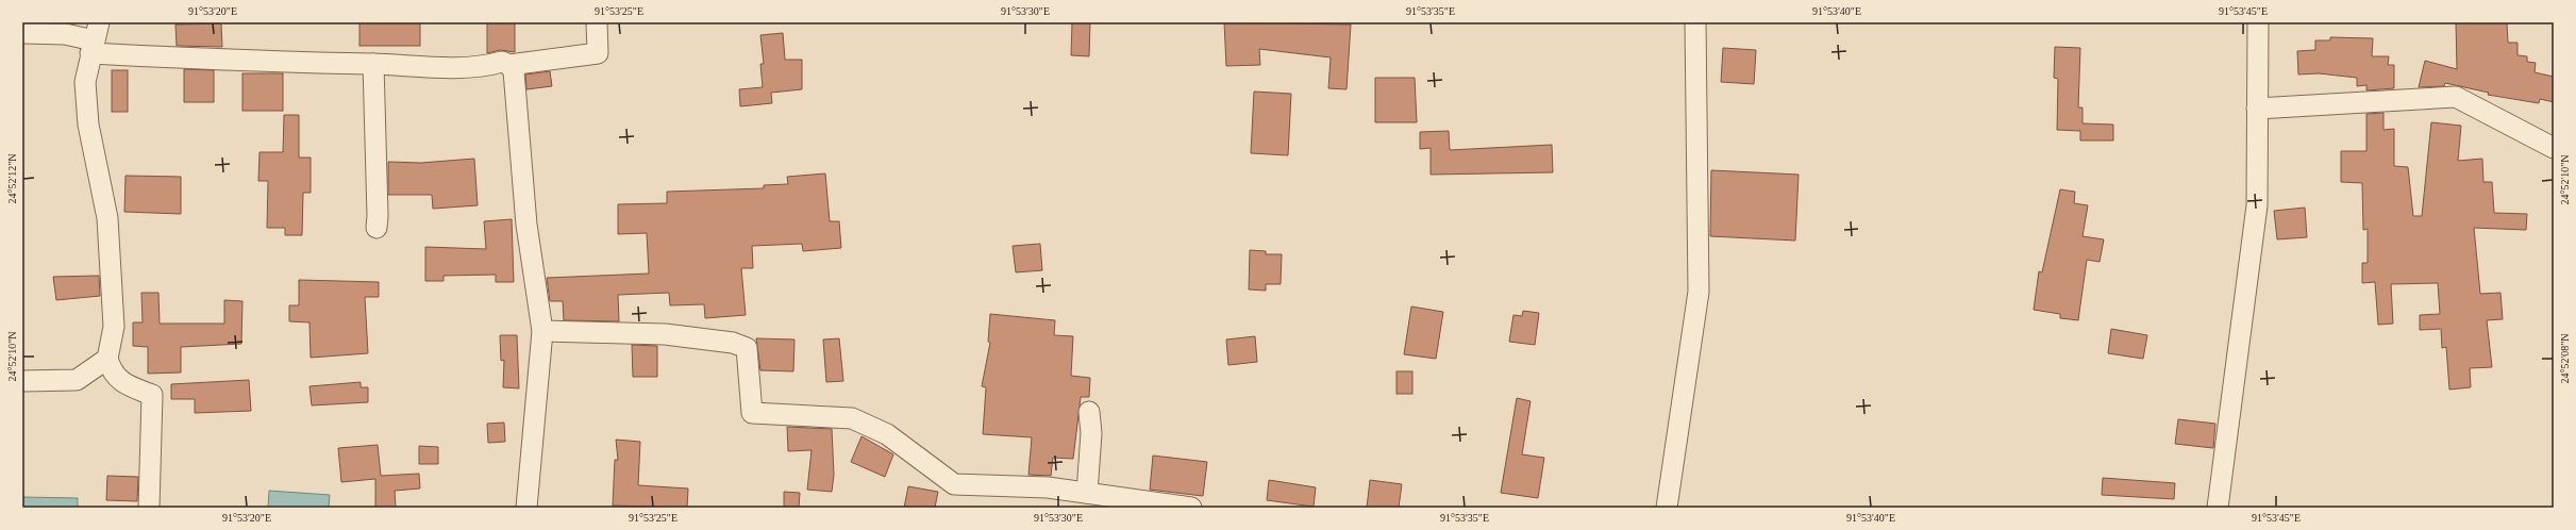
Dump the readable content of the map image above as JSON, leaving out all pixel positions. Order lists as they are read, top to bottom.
{
  "coordinates": [
    "91°53'20\"E",
    "91°53'25\"E",
    "91°53'30\"E",
    "91°53'35\"E",
    "91°53'40\"E",
    "91°53'45\"E",
    "24°52'12\"N",
    "24°52'10\"N",
    "24°52'08\"N"
  ]
}
